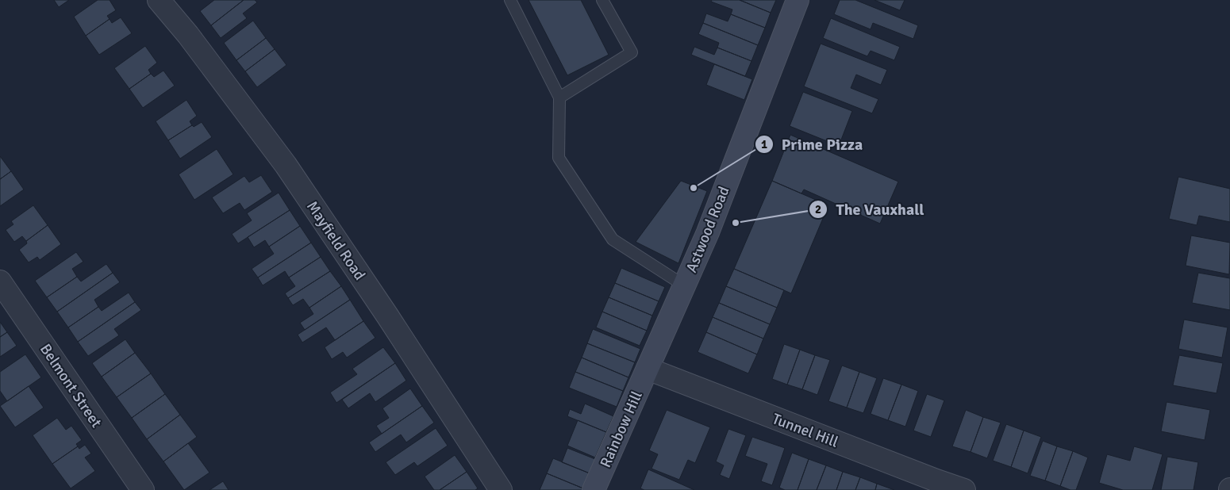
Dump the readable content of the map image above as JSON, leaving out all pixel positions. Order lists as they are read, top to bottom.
{
  "streets": {
    "main road": ["Astwood Road", "Rainbow Hill"],
    "street": ["Mayfield Road", "Belmont Street", "Tunnel Hill"]
  },
  "crossings": [
    ["Astwood Road", "Rainbow Hill"],
    ["Astwood Road", "Tunnel Hill"],
    ["Rainbow Hill", "Tunnel Hill"]
  ],
  "places": ["Prime Pizza", "The Vauxhall"]
}
